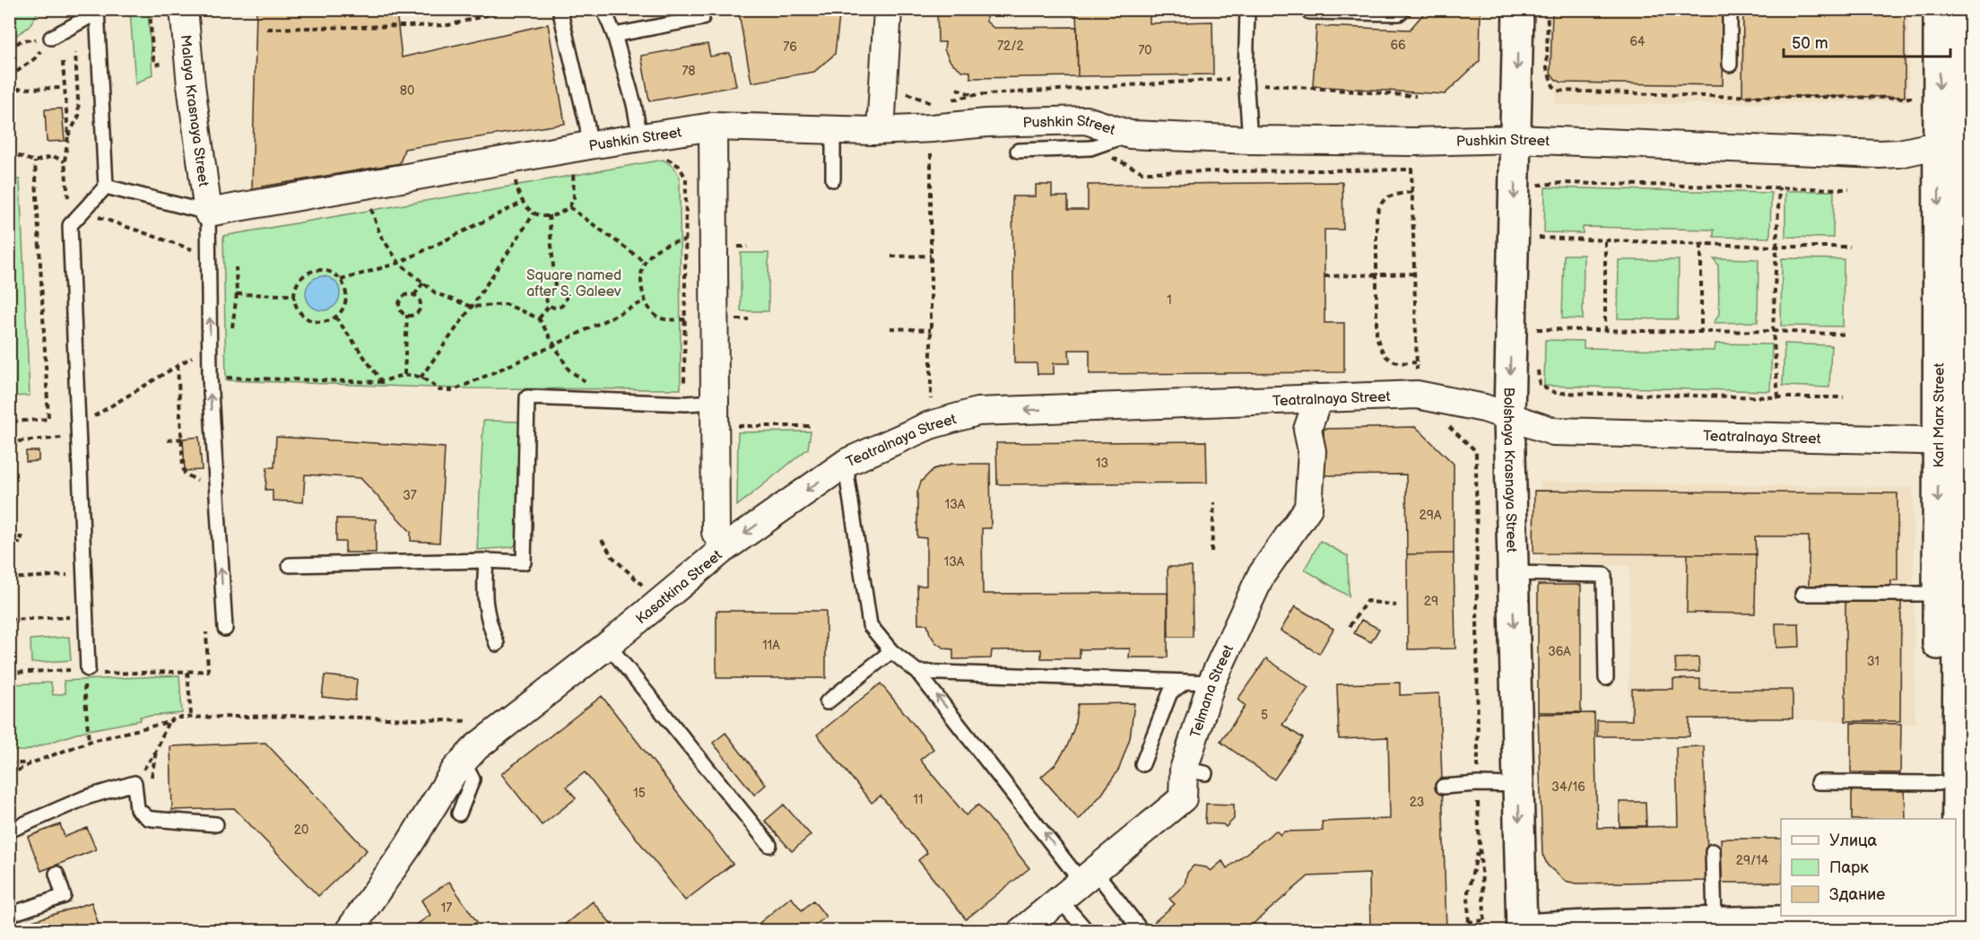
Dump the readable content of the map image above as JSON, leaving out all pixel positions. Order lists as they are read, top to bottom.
{
  "streets": {
    "main road": ["Karl Marx Street", "Bolshaya Krasnaya Street"],
    "street": [
      "Malaya Krasnaya Street",
      "Pushkin Street",
      "Teatralnaya Street",
      "Kasatkina Street",
      "Telmana Street"
    ]
  },
  "crossings": [
    ["Malaya Krasnaya Street", "Pushkin Street"],
    ["Pushkin Street", "Karl Marx Street"],
    ["Pushkin Street", "Bolshaya Krasnaya Street"],
    ["Pushkin Street", "Kasatkina Street"],
    ["Teatralnaya Street", "Karl Marx Street"],
    ["Teatralnaya Street", "Bolshaya Krasnaya Street"],
    ["Teatralnaya Street", "Kasatkina Street"],
    ["Teatralnaya Street", "Telmana Street"]
  ],
  "one_way": ["Teatralnaya Street", "Bolshaya Krasnaya Street"],
  "parks": ["Square named after S. Galeev"],
  "house_numbers": [
    "64",
    "66",
    "72/2",
    "76",
    "70",
    "78",
    "80",
    "1",
    "13",
    "37",
    "13А",
    "29А",
    "13А",
    "29",
    "11А",
    "36А",
    "31",
    "5",
    "34/16",
    "15",
    "11",
    "23",
    "20",
    "29/14",
    "17"
  ],
  "legend": ["Улица", "Парк", "Здание"],
  "scale_bar": "50 m"
}
